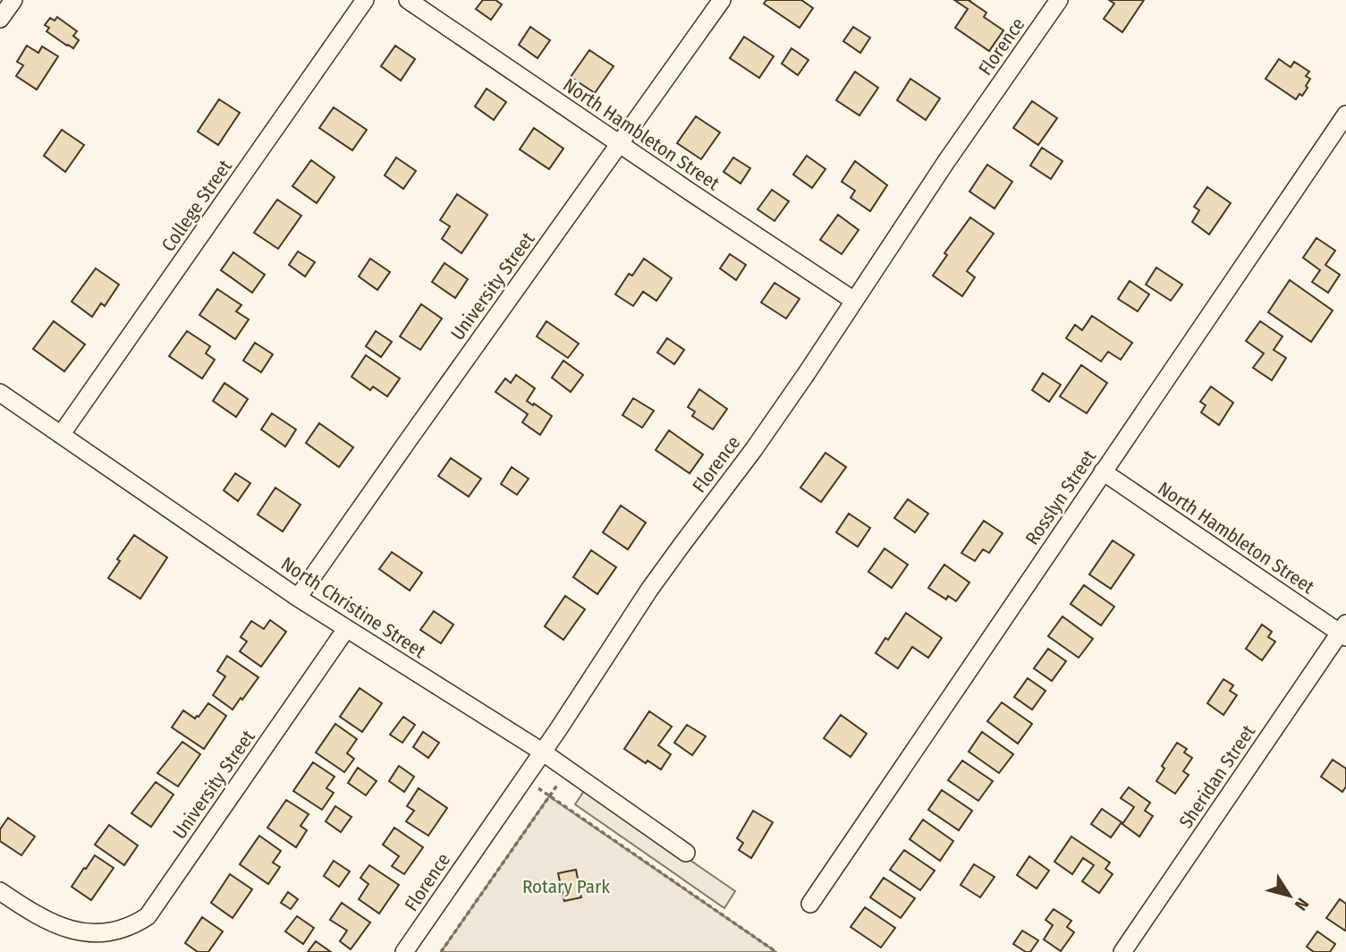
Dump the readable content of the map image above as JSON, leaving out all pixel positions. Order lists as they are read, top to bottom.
{
  "streets": {
    "street": [
      "Florence",
      "North Hambleton Street",
      "College Street",
      "University Street",
      "Rosslyn Street",
      "North Christine Street",
      "Sheridan Street"
    ]
  },
  "crossings": [
    ["Florence", "North Hambleton Street"],
    ["Florence", "North Christine Street"],
    ["North Hambleton Street", "University Street"],
    ["North Hambleton Street", "Rosslyn Street"],
    ["North Hambleton Street", "Sheridan Street"],
    ["College Street", "North Christine Street"],
    ["University Street", "North Christine Street"]
  ],
  "parks": ["Rotary Park"],
  "north": "bottom right"
}
